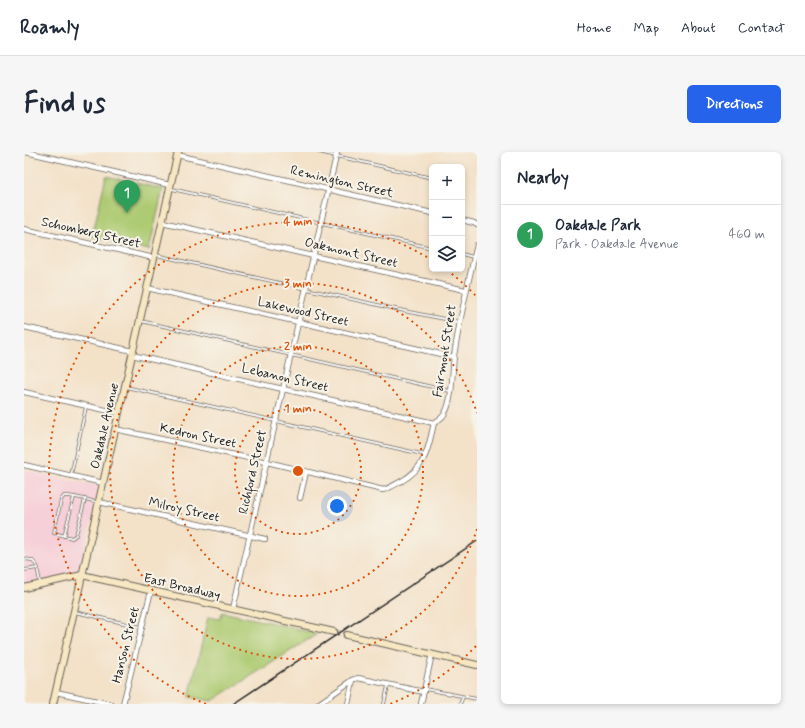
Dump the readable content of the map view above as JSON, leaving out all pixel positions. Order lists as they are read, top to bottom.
{
  "streets": {
    "street": [
      "Remington Street",
      "Schomberg Street",
      "Oakmont Street",
      "Lakewood Street",
      "Fairmont Street",
      "Lebanon Street",
      "Oakdale Avenue",
      "Kedron Street",
      "Richford Street",
      "Milroy Street",
      "East Broadway",
      "Hanson Street"
    ]
  },
  "crossings": [
    ["Remington Street", "Oakdale Avenue"],
    ["Remington Street", "Richford Street"],
    ["Schomberg Street", "Oakdale Avenue"],
    ["Oakmont Street", "Fairmont Street"],
    ["Oakmont Street", "Oakdale Avenue"],
    ["Oakmont Street", "Richford Street"],
    ["Lakewood Street", "Fairmont Street"],
    ["Lakewood Street", "Oakdale Avenue"],
    ["Lakewood Street", "Richford Street"],
    ["Fairmont Street", "Lebanon Street"],
    ["Fairmont Street", "Kedron Street"],
    ["Lebanon Street", "Oakdale Avenue"],
    ["Lebanon Street", "Richford Street"],
    ["Oakdale Avenue", "Kedron Street"],
    ["Oakdale Avenue", "Milroy Street"],
    ["Oakdale Avenue", "East Broadway"],
    ["Kedron Street", "Richford Street"],
    ["Richford Street", "Milroy Street"],
    ["Richford Street", "East Broadway"],
    ["East Broadway", "Hanson Street"]
  ],
  "page": {
    "header": "Roamly",
    "nav": [
      "Home",
      "Map",
      "About",
      "Contact"
    ],
    "buttons": "Directions",
    "title": "Find us",
    "heading": "Nearby",
    "map_buttons": ["+", "−"],
    "pins": "1",
    "list": [
      {
        "mark": "1",
        "name": "Oakdale Park",
        "note": "Park · Oakdale Avenue",
        "value": "460 m"
      }
    ]
  },
  "rings": [
    "4 min",
    "3 min",
    "2 min",
    "1 min"
  ]
}
